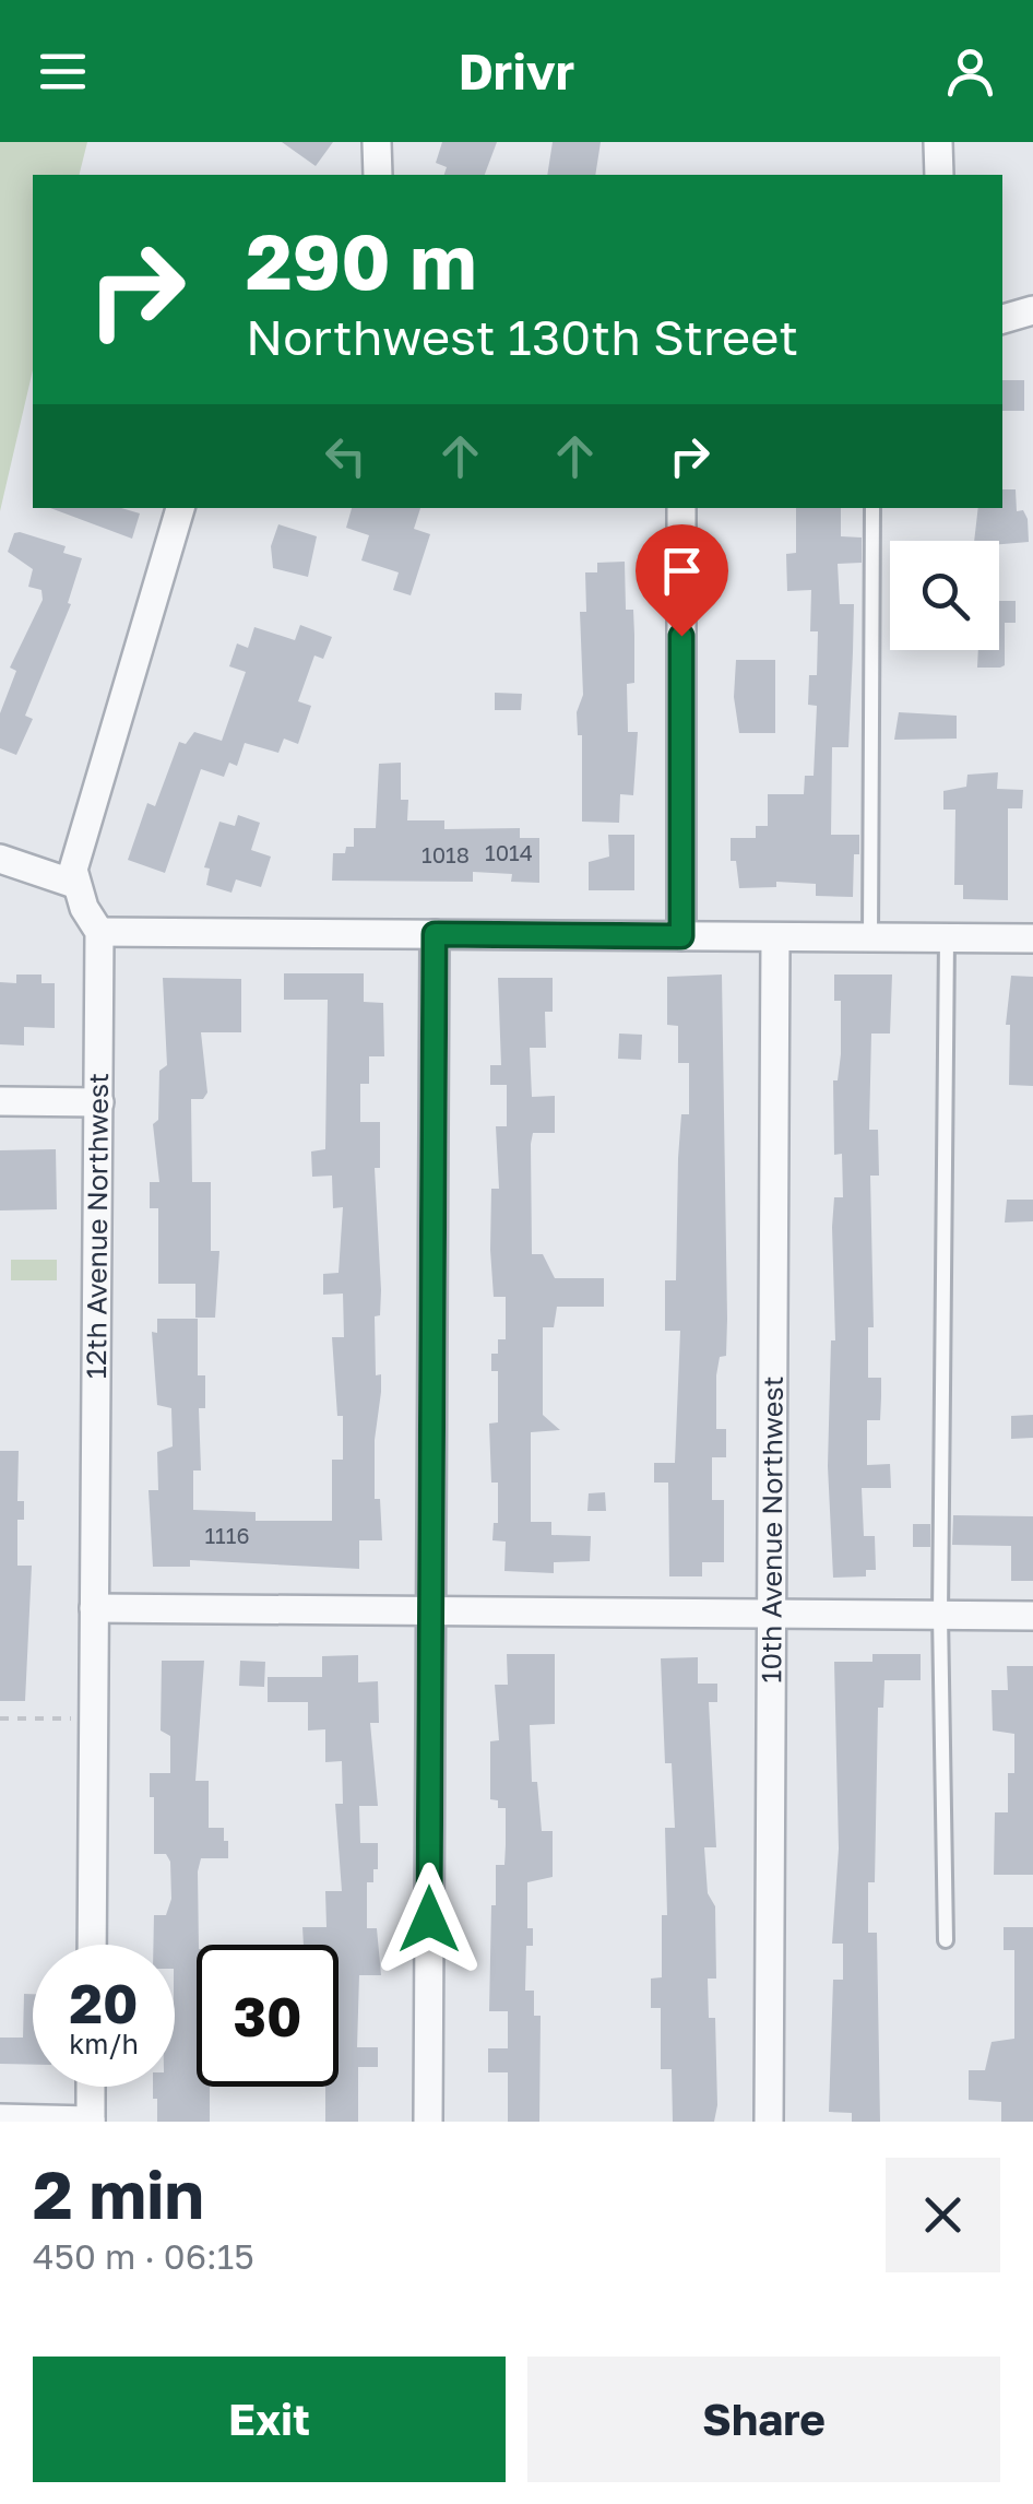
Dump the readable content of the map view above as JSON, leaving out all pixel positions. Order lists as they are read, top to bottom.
{
  "streets": {
    "street": ["12th Avenue Northwest", "10th Avenue Northwest"]
  },
  "house_numbers": ["1014", "1018", "1116"],
  "page": {
    "header": "Drivr",
    "turn": ["290 m", "Northwest 130th Street"],
    "speed": "20 km/h",
    "limit": "30",
    "heading": ["2 min", "450 m · 06:15"],
    "buttons": ["Exit", "Share"]
  }
}
